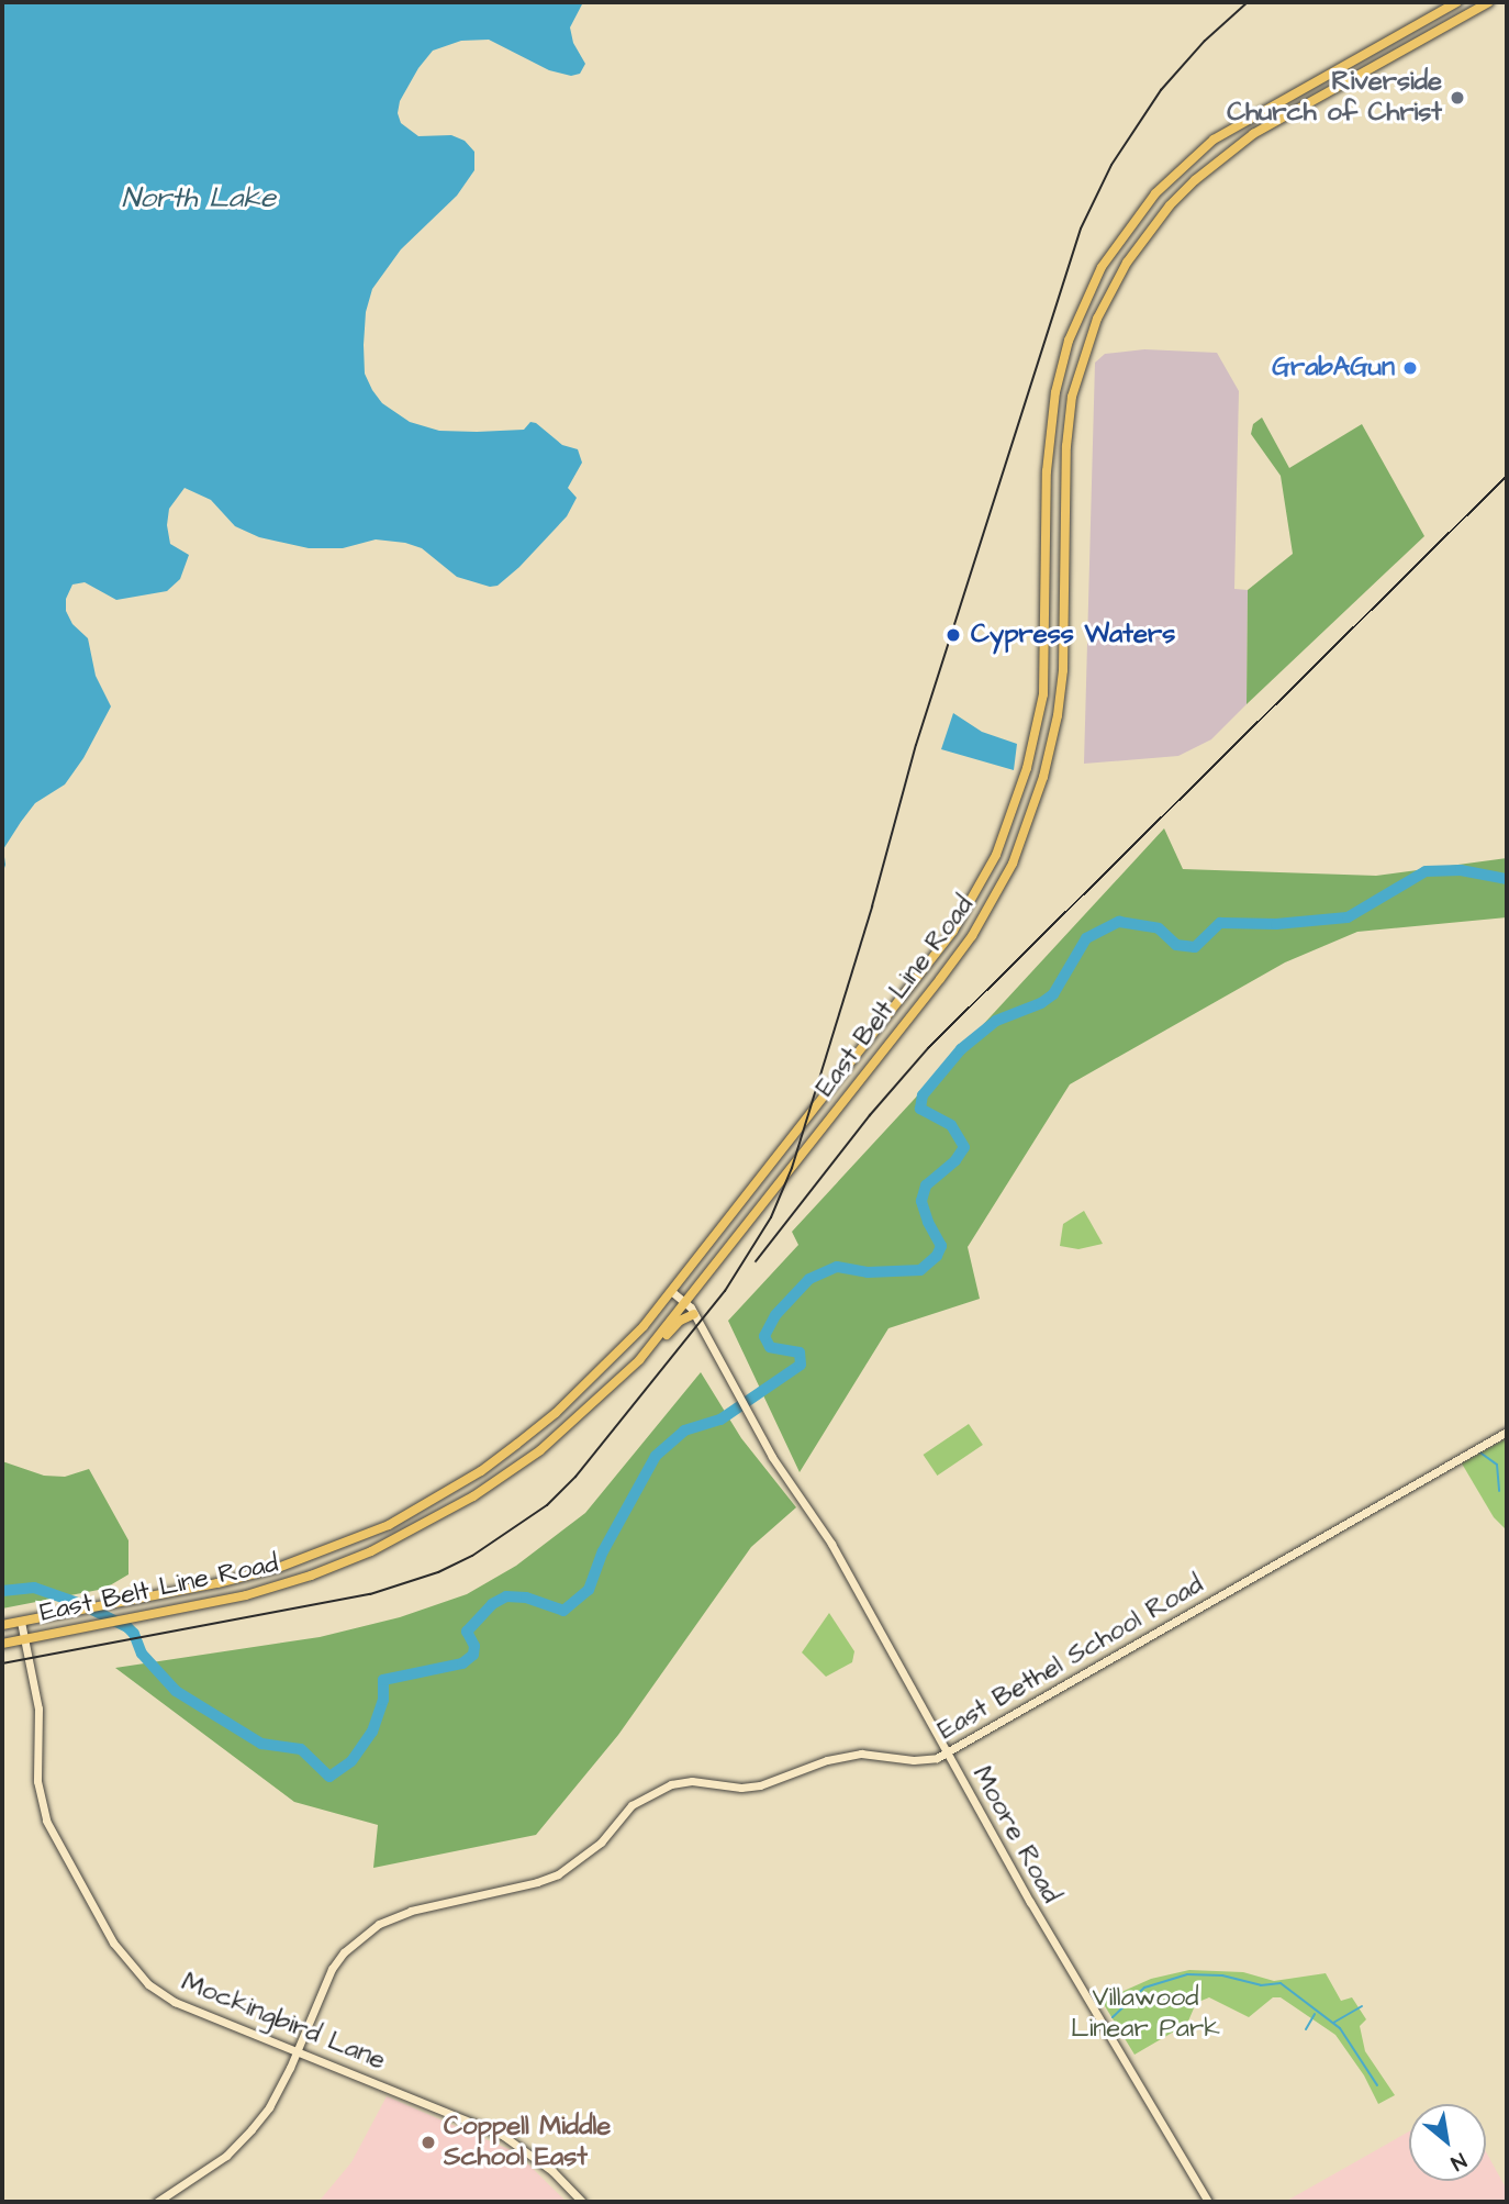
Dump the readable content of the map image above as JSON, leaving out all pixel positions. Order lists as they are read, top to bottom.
{
  "streets": {
    "main road": ["East Belt Line Road"],
    "street": ["East Bethel School Road", "Moore Road", "Mockingbird Lane"]
  },
  "crossings": [
    ["East Belt Line Road", "Moore Road"],
    ["East Belt Line Road", "Mockingbird Lane"],
    ["East Bethel School Road", "Moore Road"],
    ["East Bethel School Road", "Mockingbird Lane"]
  ],
  "water": ["North Lake"],
  "parks": ["Villawood Linear Park"],
  "places": [
    "Riverside Church of Christ",
    "GrabAGun",
    "Cypress Waters",
    "Coppell Middle School East"
  ],
  "north": "bottom right"
}
